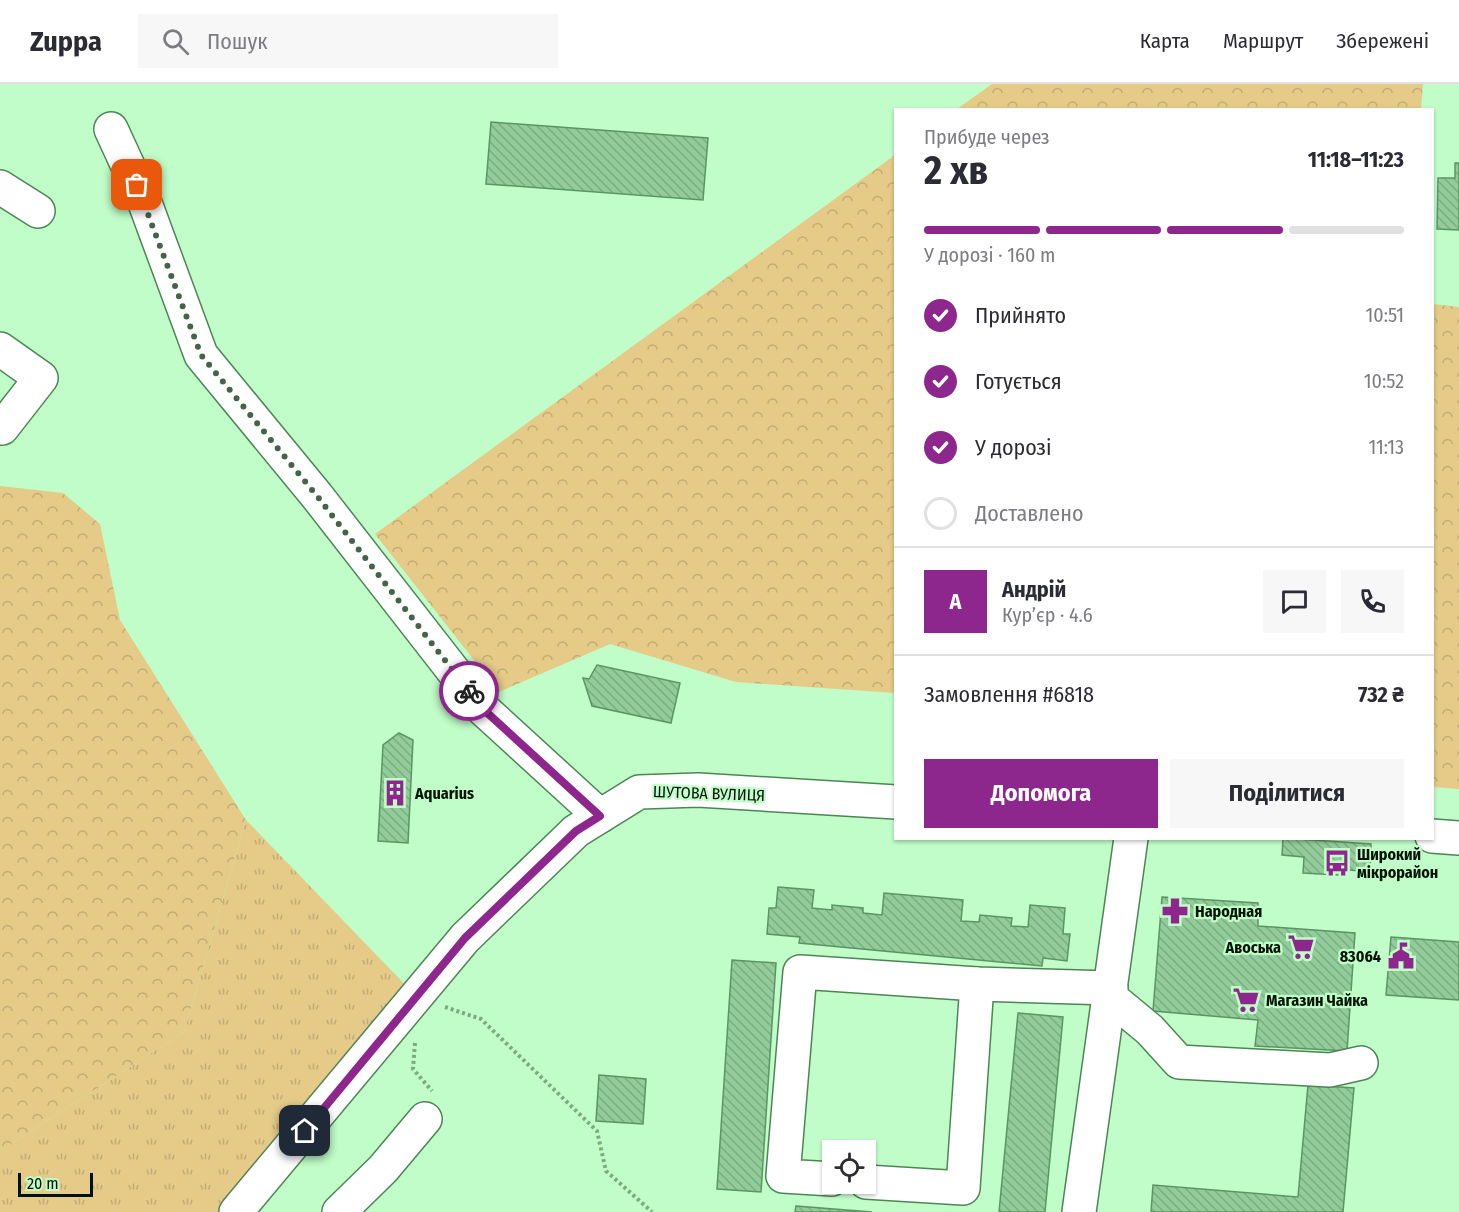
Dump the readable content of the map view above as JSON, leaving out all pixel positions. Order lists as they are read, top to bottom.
{
  "streets": {
    "street": ["ШУТОВА ВУЛИЦЯ"]
  },
  "places": {
    "building": ["Aquarius"],
    "bus stop": ["Широкий мікрорайон"],
    "pharmacy": ["Народная"],
    "supermarket": ["Авоська", "Магазин Чайка"],
    "public building": ["83064"]
  },
  "scale_bar": "20 m",
  "page": {
    "header": "Zuppa",
    "search": "Пошук",
    "nav": ["Карта", "Маршрут", "Збережені"],
    "heading": ["2 хв", "Прибуде через", "11:18–11:23"],
    "panel": [
      "Андрій",
      "Кур’єр · 4.6",
      "Замовлення #6818",
      "732 ₴"
    ],
    "bar": "У дорозі · 160 m",
    "list": [
      ["Прийнято", "10:51"],
      ["Готується", "10:52"],
      ["У дорозі", "11:13"],
      "Доставлено"
    ],
    "round": "А",
    "buttons": ["Допомога", "Поділитися"],
    "scale": "20 m"
  }
}
